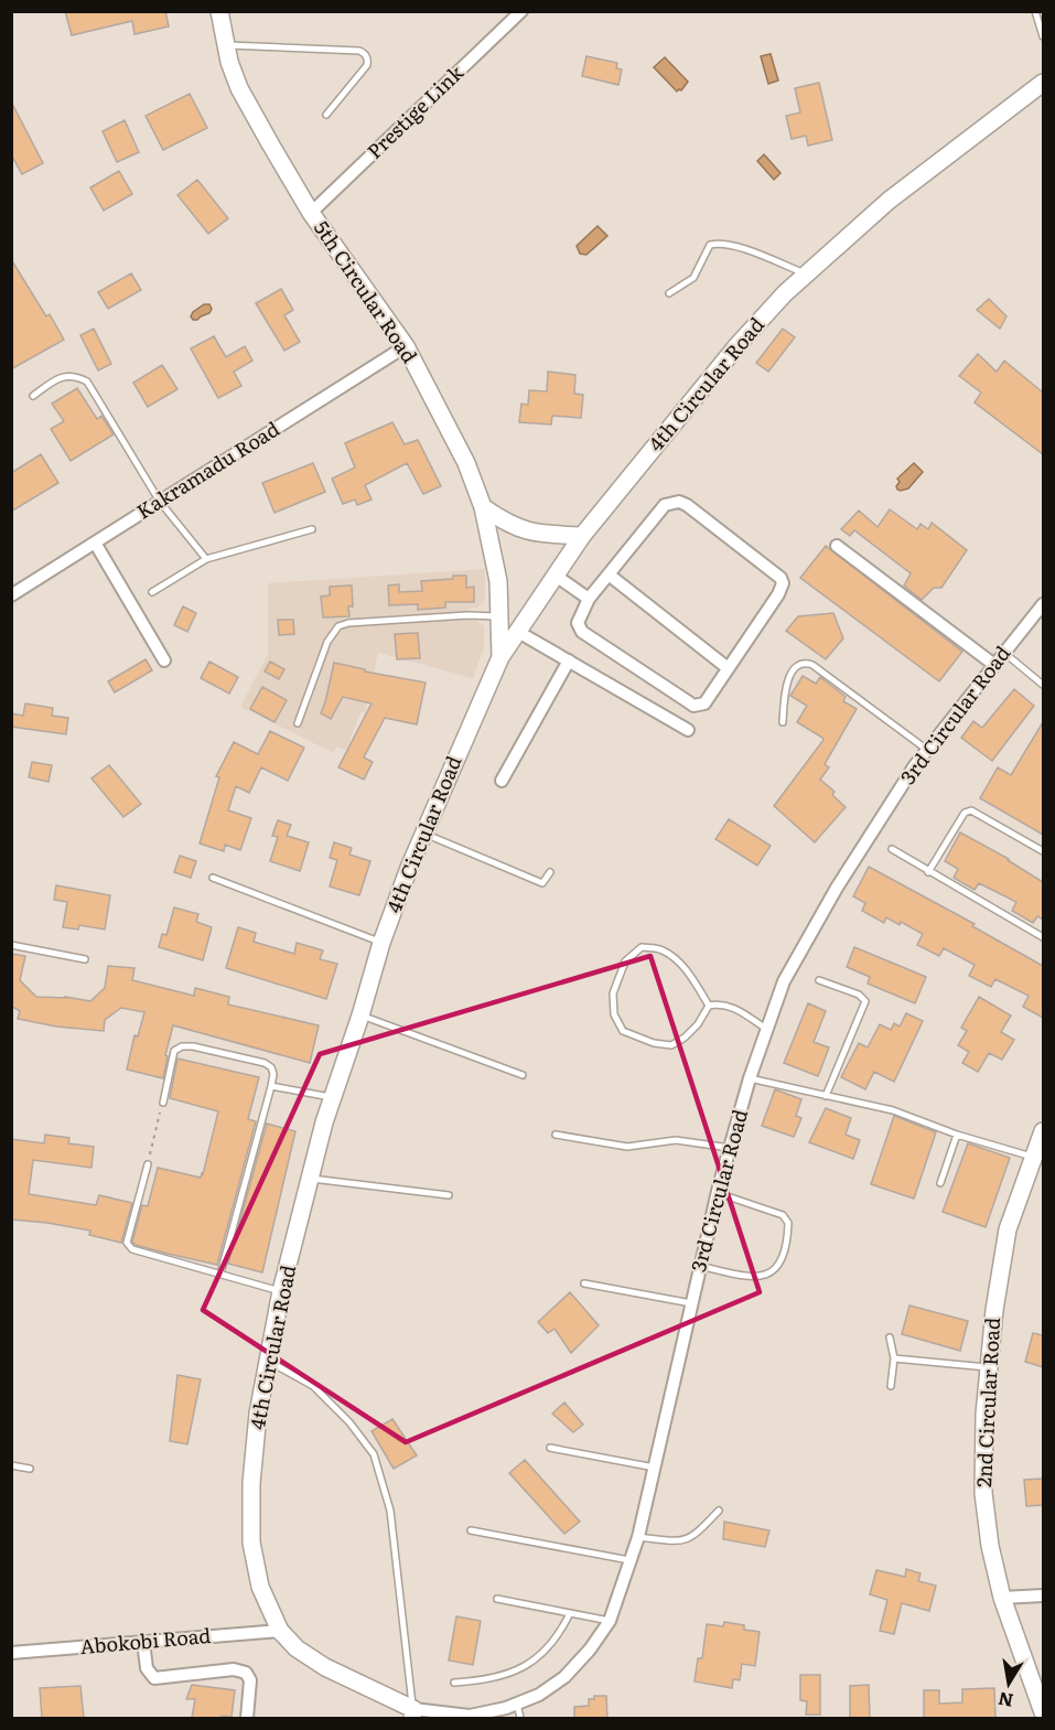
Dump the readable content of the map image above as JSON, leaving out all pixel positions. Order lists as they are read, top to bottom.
{
  "streets": {
    "street": [
      "Prestige Link",
      "5th Circular Road",
      "4th Circular Road",
      "Kakramadu Road",
      "3rd Circular Road",
      "2nd Circular Road",
      "Abokobi Road"
    ]
  },
  "crossings": [
    ["Prestige Link", "5th Circular Road"],
    ["5th Circular Road", "4th Circular Road"],
    ["5th Circular Road", "Kakramadu Road"],
    ["4th Circular Road", "3rd Circular Road"],
    ["4th Circular Road", "Abokobi Road"]
  ],
  "north": "bottom"
}
